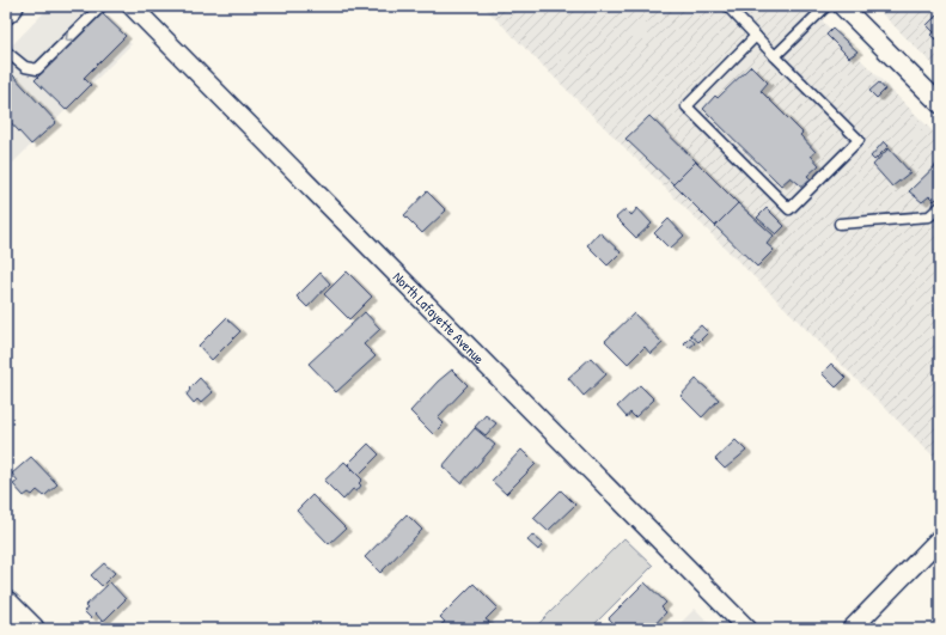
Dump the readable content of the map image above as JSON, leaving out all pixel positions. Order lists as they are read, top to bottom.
{
  "streets": {
    "street": ["North Lafayette Avenue"]
  }
}
